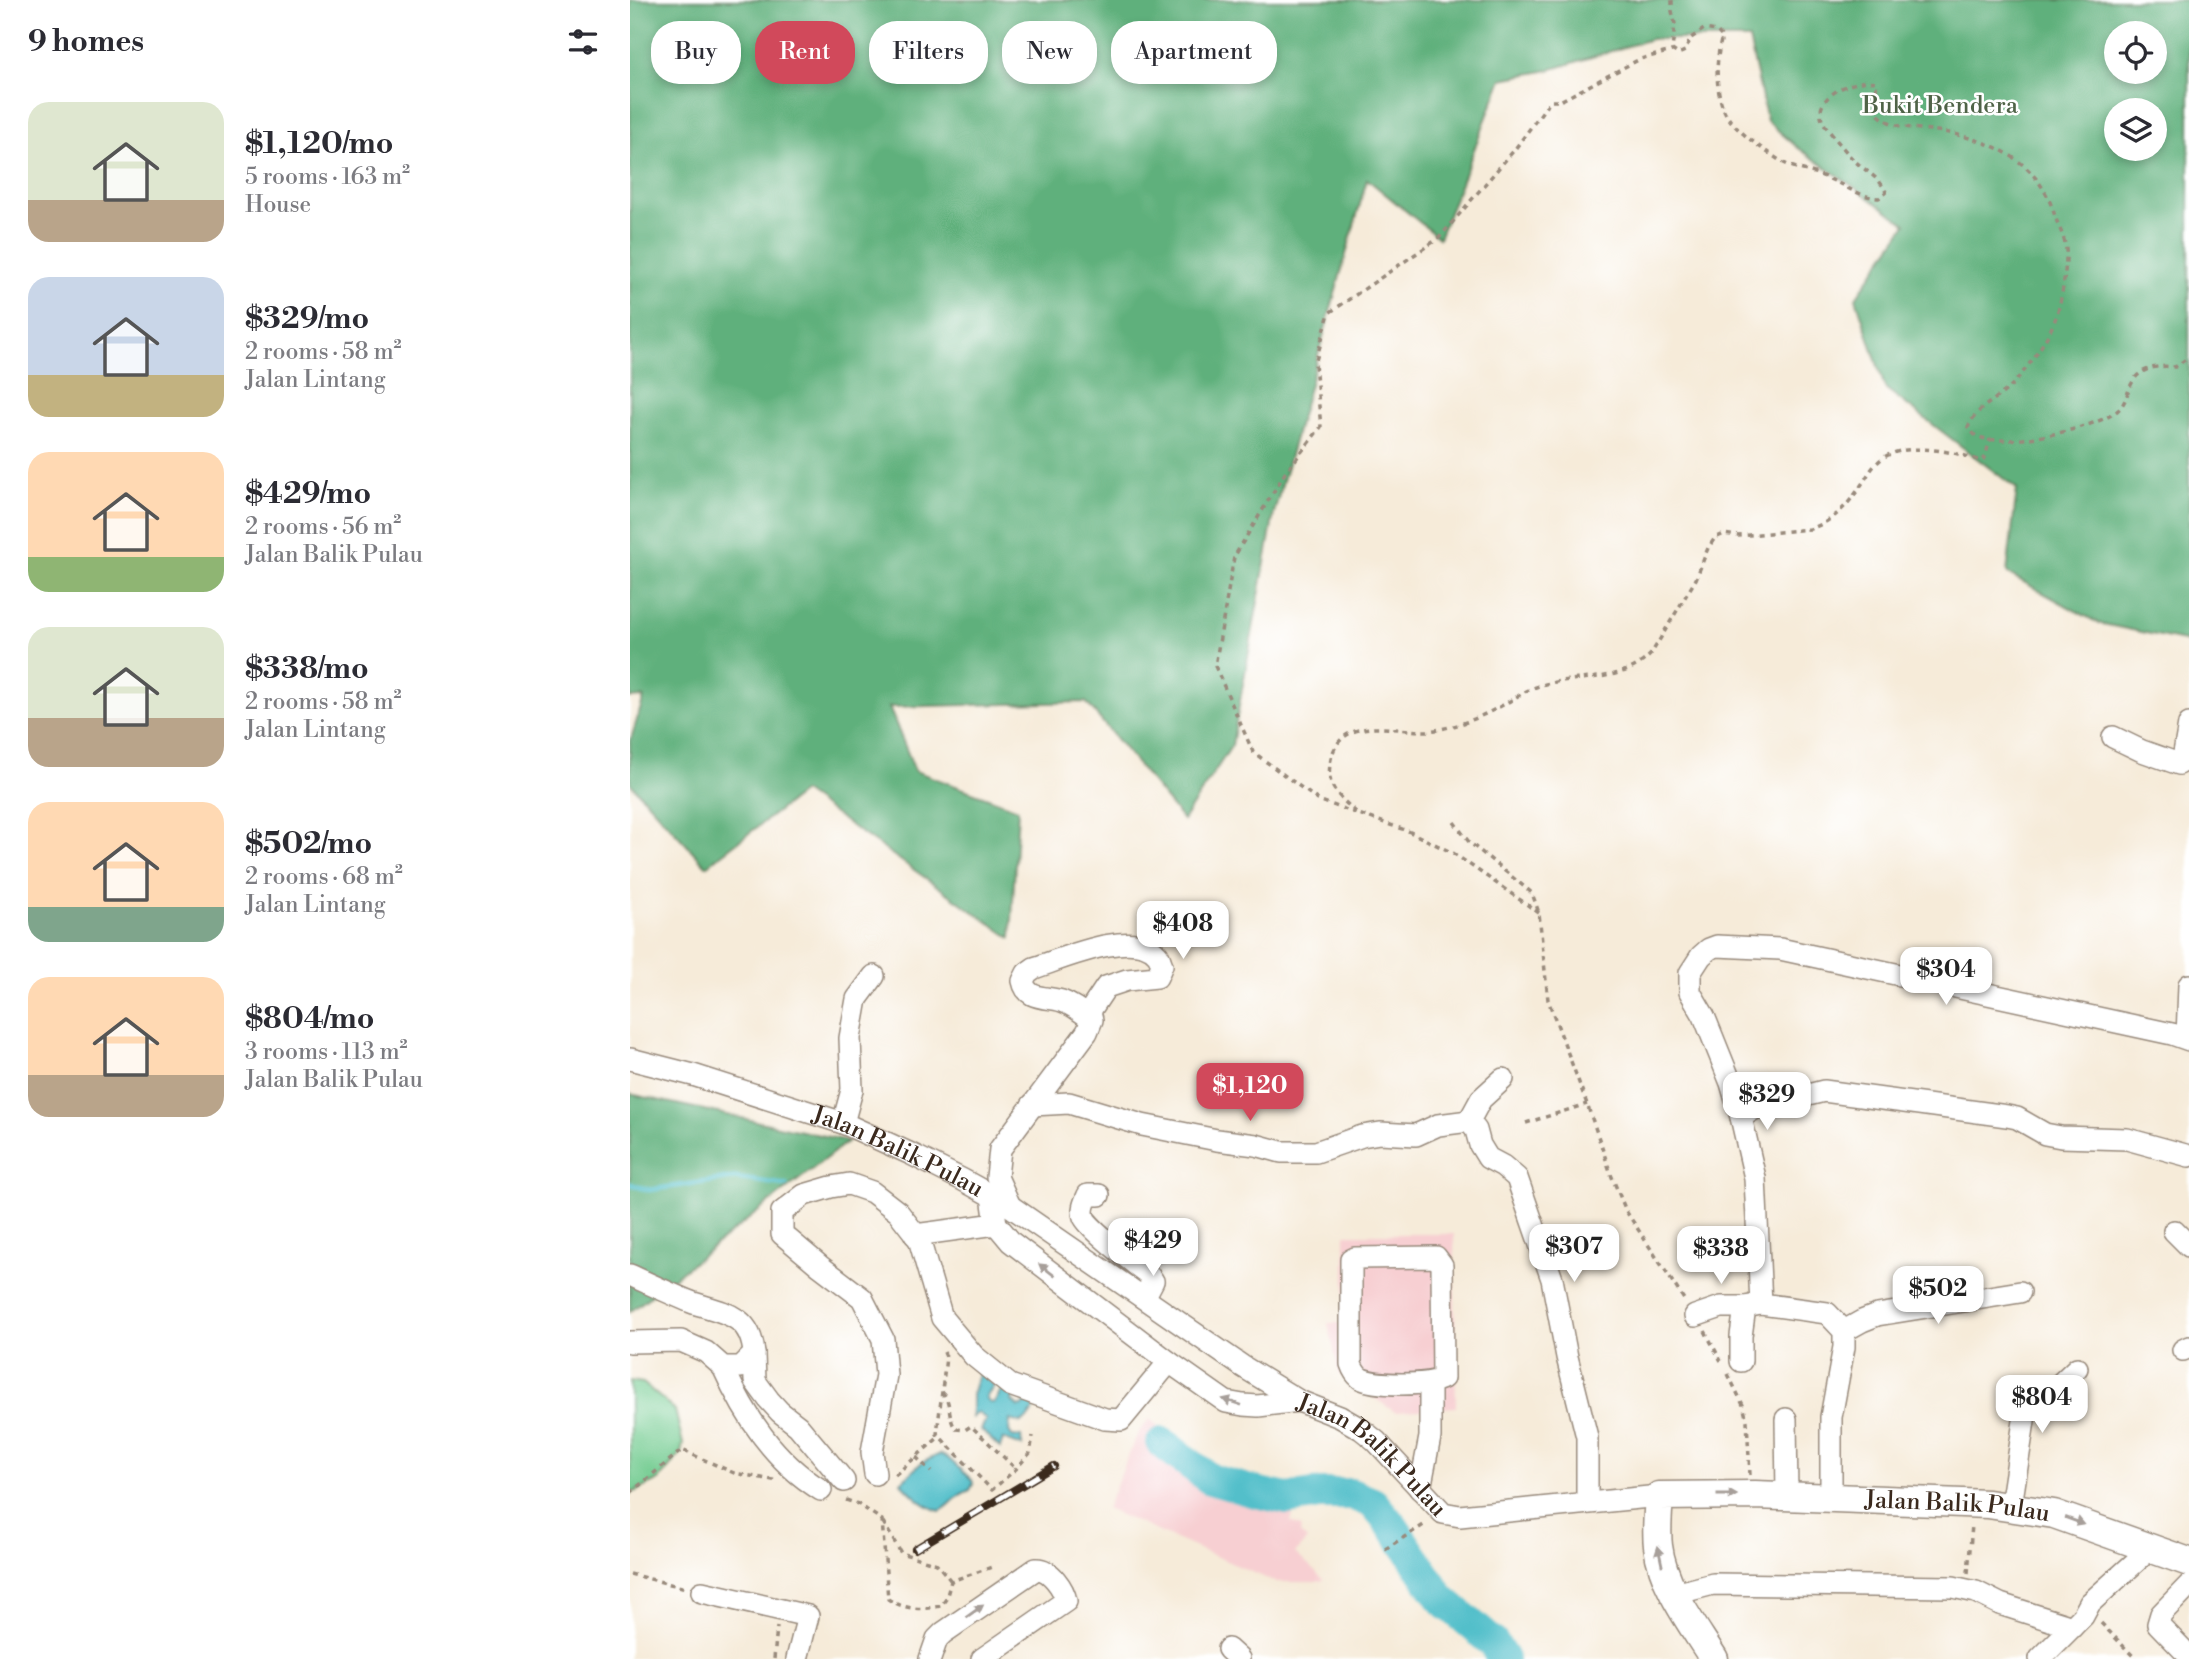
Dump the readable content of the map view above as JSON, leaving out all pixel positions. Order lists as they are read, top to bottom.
{
  "streets": {
    "main road": ["Jalan Balik Pulau"]
  },
  "parks": ["Bukit Bendera"],
  "page": {
    "heading": "9 homes",
    "chip": [
      "Buy",
      "Rent",
      "Filters",
      "New",
      "Apartment"
    ],
    "list": [
      {
        "name": "$1,120/mo",
        "note": "5 rooms · 163 m² · House"
      },
      {
        "name": "$329/mo",
        "note": "2 rooms · 58 m² · Jalan Lintang"
      },
      {
        "name": "$429/mo",
        "note": "2 rooms · 56 m² · Jalan Balik Pulau"
      },
      {
        "name": "$338/mo",
        "note": "2 rooms · 58 m² · Jalan Lintang"
      },
      {
        "name": "$502/mo",
        "note": "2 rooms · 68 m² · Jalan Lintang"
      },
      {
        "name": "$804/mo",
        "note": "3 rooms · 113 m² · Jalan Balik Pulau"
      }
    ],
    "price": [
      "$408",
      "$304",
      "$1,120",
      "$329",
      "$429",
      "$307",
      "$338",
      "$502",
      "$804"
    ]
  }
}
